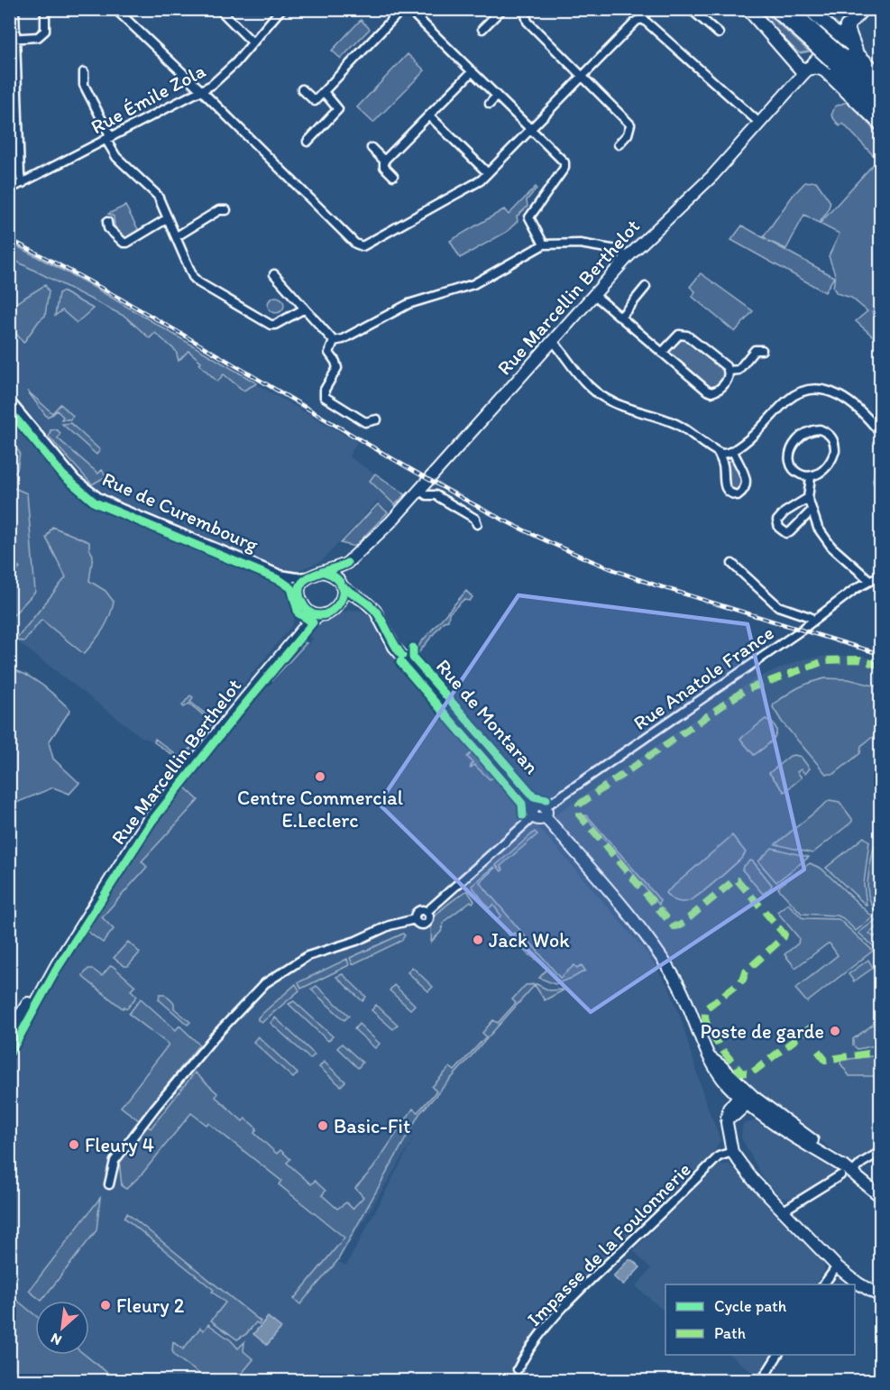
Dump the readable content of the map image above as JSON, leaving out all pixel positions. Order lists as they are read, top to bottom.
{
  "streets": {
    "main road": ["Rue Marcellin Berthelot", "Rue de Montaran"],
    "street": [
      "Rue Émile Zola",
      "Rue de Curembourg",
      "Rue Anatole France",
      "Impasse de la Foulonnerie"
    ]
  },
  "crossings": [
    ["Rue Marcellin Berthelot", "Rue de Curembourg"],
    ["Rue Marcellin Berthelot", "Rue de Montaran"],
    ["Rue de Curembourg", "Rue de Montaran"],
    ["Rue Anatole France", "Rue de Montaran"]
  ],
  "places": [
    "Centre Commercial E.Leclerc",
    "Jack Wok",
    "Poste de garde",
    "Basic-Fit",
    "Fleury 4",
    "Fleury 2"
  ],
  "legend": ["Cycle path", "Path"],
  "north": "bottom left"
}
